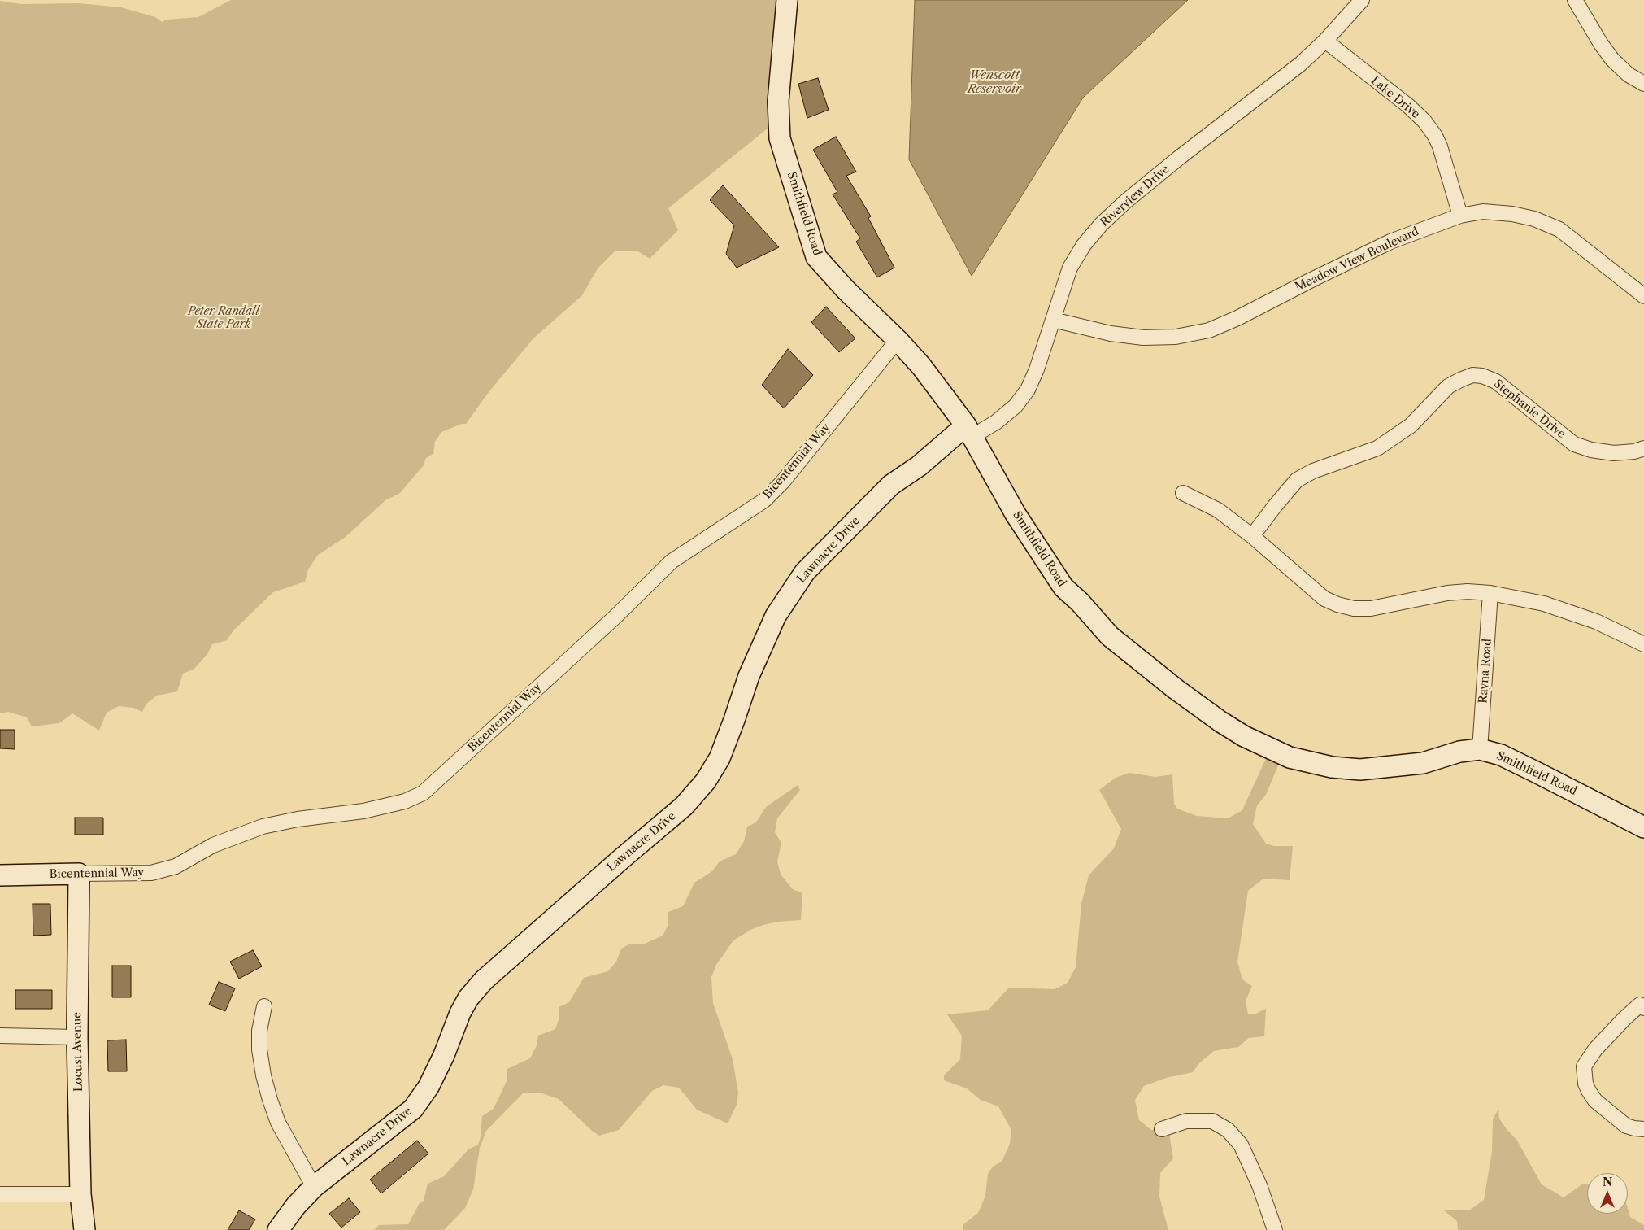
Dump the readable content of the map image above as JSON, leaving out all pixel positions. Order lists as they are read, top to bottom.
{
  "streets": {
    "street": [
      "Lake Drive",
      "Riverview Drive",
      "Smithfield Road",
      "Meadow View Boulevard",
      "Stephanie Drive",
      "Bicentennial Way",
      "Lawnacre Drive",
      "Rayna Road",
      "Locust Avenue"
    ]
  },
  "crossings": [
    ["Lake Drive", "Riverview Drive"],
    ["Lake Drive", "Meadow View Boulevard"],
    ["Riverview Drive", "Smithfield Road"],
    ["Riverview Drive", "Meadow View Boulevard"],
    ["Riverview Drive", "Lawnacre Drive"],
    ["Smithfield Road", "Bicentennial Way"],
    ["Smithfield Road", "Lawnacre Drive"],
    ["Smithfield Road", "Rayna Road"],
    ["Bicentennial Way", "Locust Avenue"]
  ],
  "water": ["Wenscott Reservoir"],
  "parks": ["Peter Randall State Park"],
  "north": "top"
}
